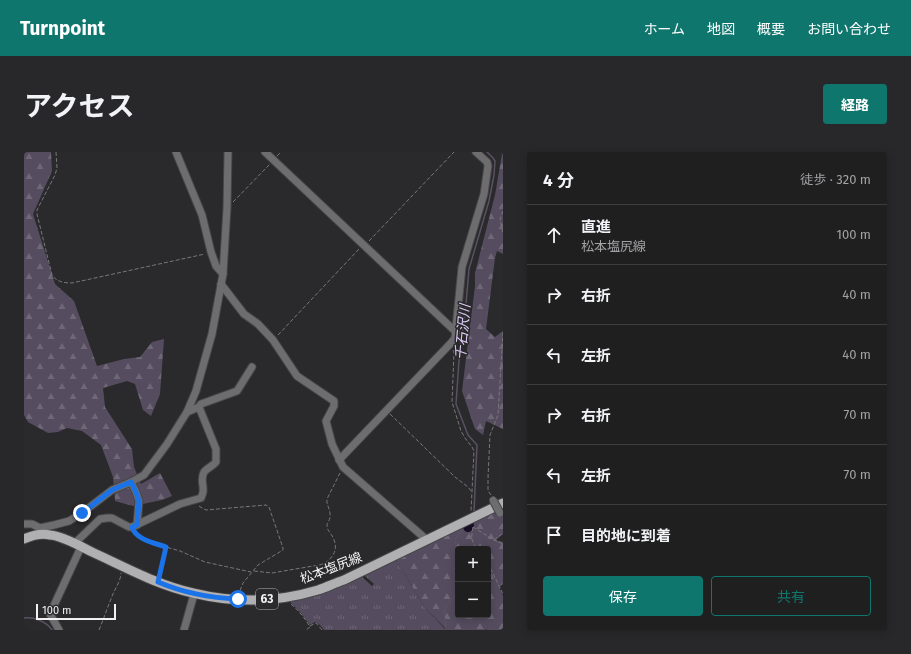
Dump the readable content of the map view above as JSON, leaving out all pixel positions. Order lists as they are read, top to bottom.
{
  "streets": {
    "main road": ["松本塩尻線", "63"]
  },
  "water": ["千石沢川"],
  "scale_bar": "100 m",
  "page": {
    "header": "Turnpoint",
    "nav": [
      "ホーム",
      "地図",
      "概要",
      "お問い合わせ"
    ],
    "title": "アクセス",
    "buttons": [
      "経路",
      ["保存", "共有"]
    ],
    "heading": ["4 分", "徒歩 · 320 m"],
    "list": [
      ["直進", "松本塩尻線", "100 m"],
      ["右折", "40 m"],
      ["左折", "40 m"],
      ["右折", "70 m"],
      ["左折", "70 m"],
      "目的地に到着"
    ],
    "map_buttons": ["+", "−"],
    "scale": "100 m"
  }
}
